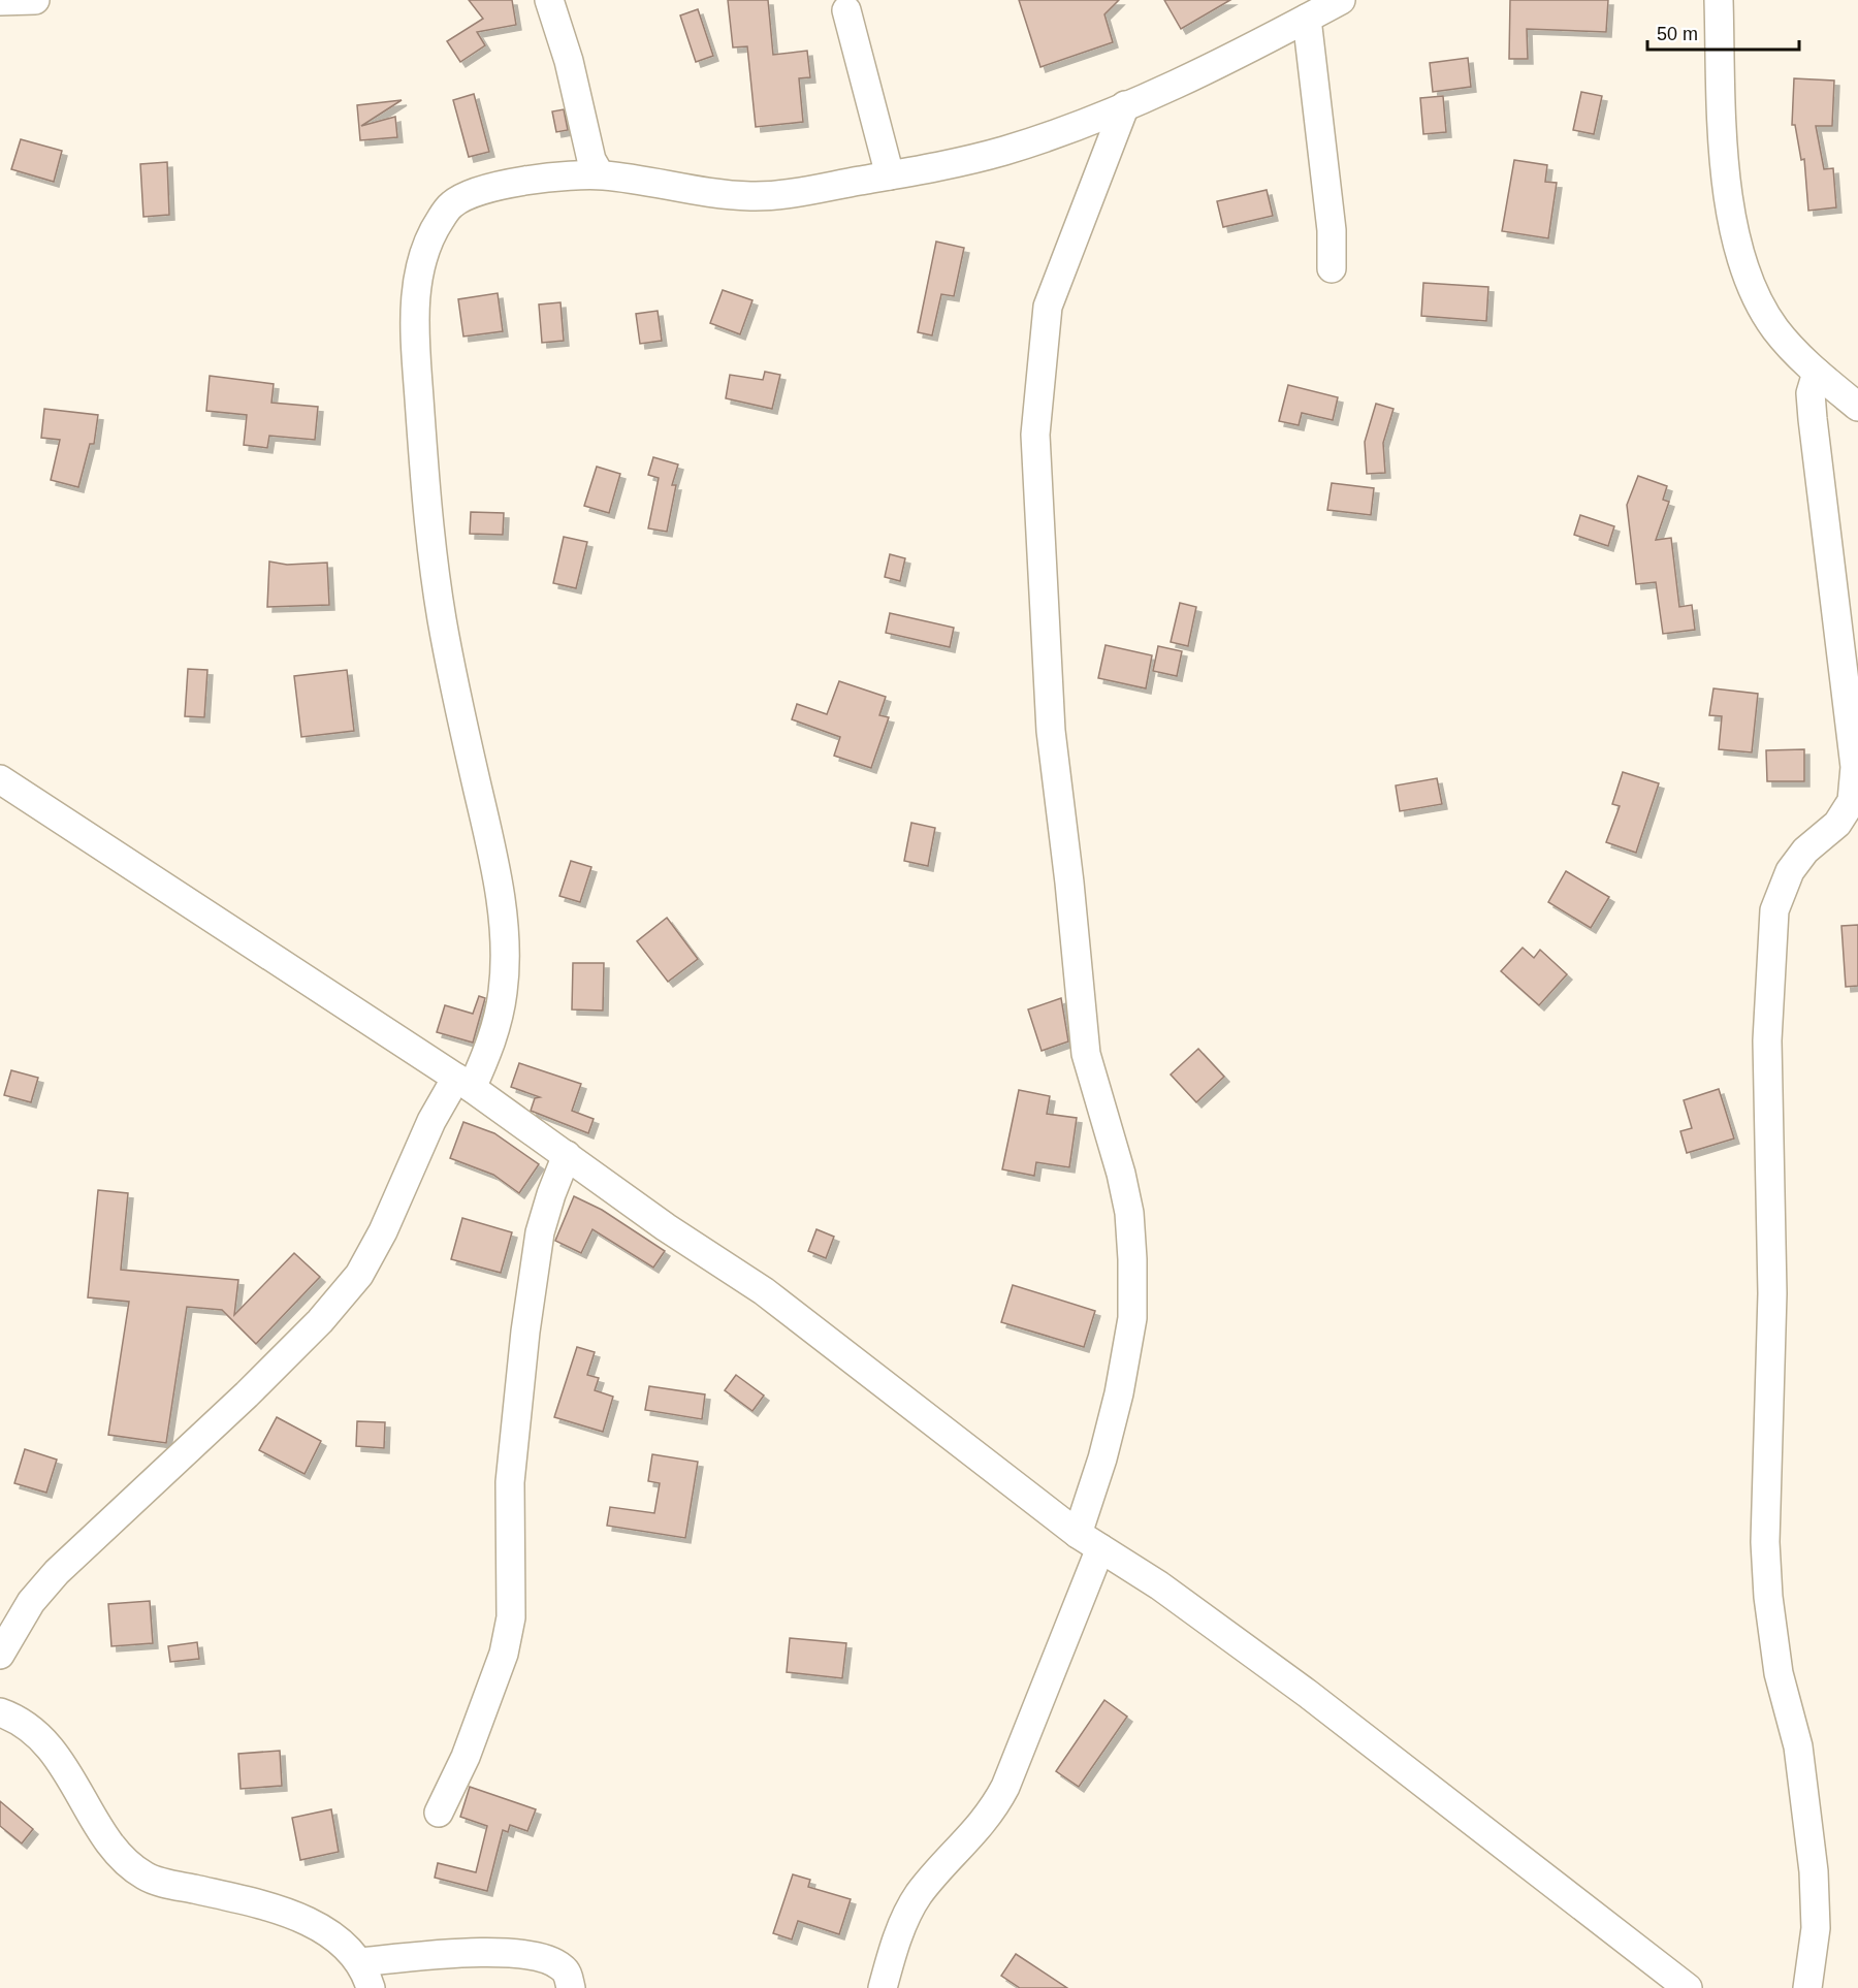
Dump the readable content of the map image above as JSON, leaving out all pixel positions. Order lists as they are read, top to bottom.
{
  "scale_bar": "50 m"
}
